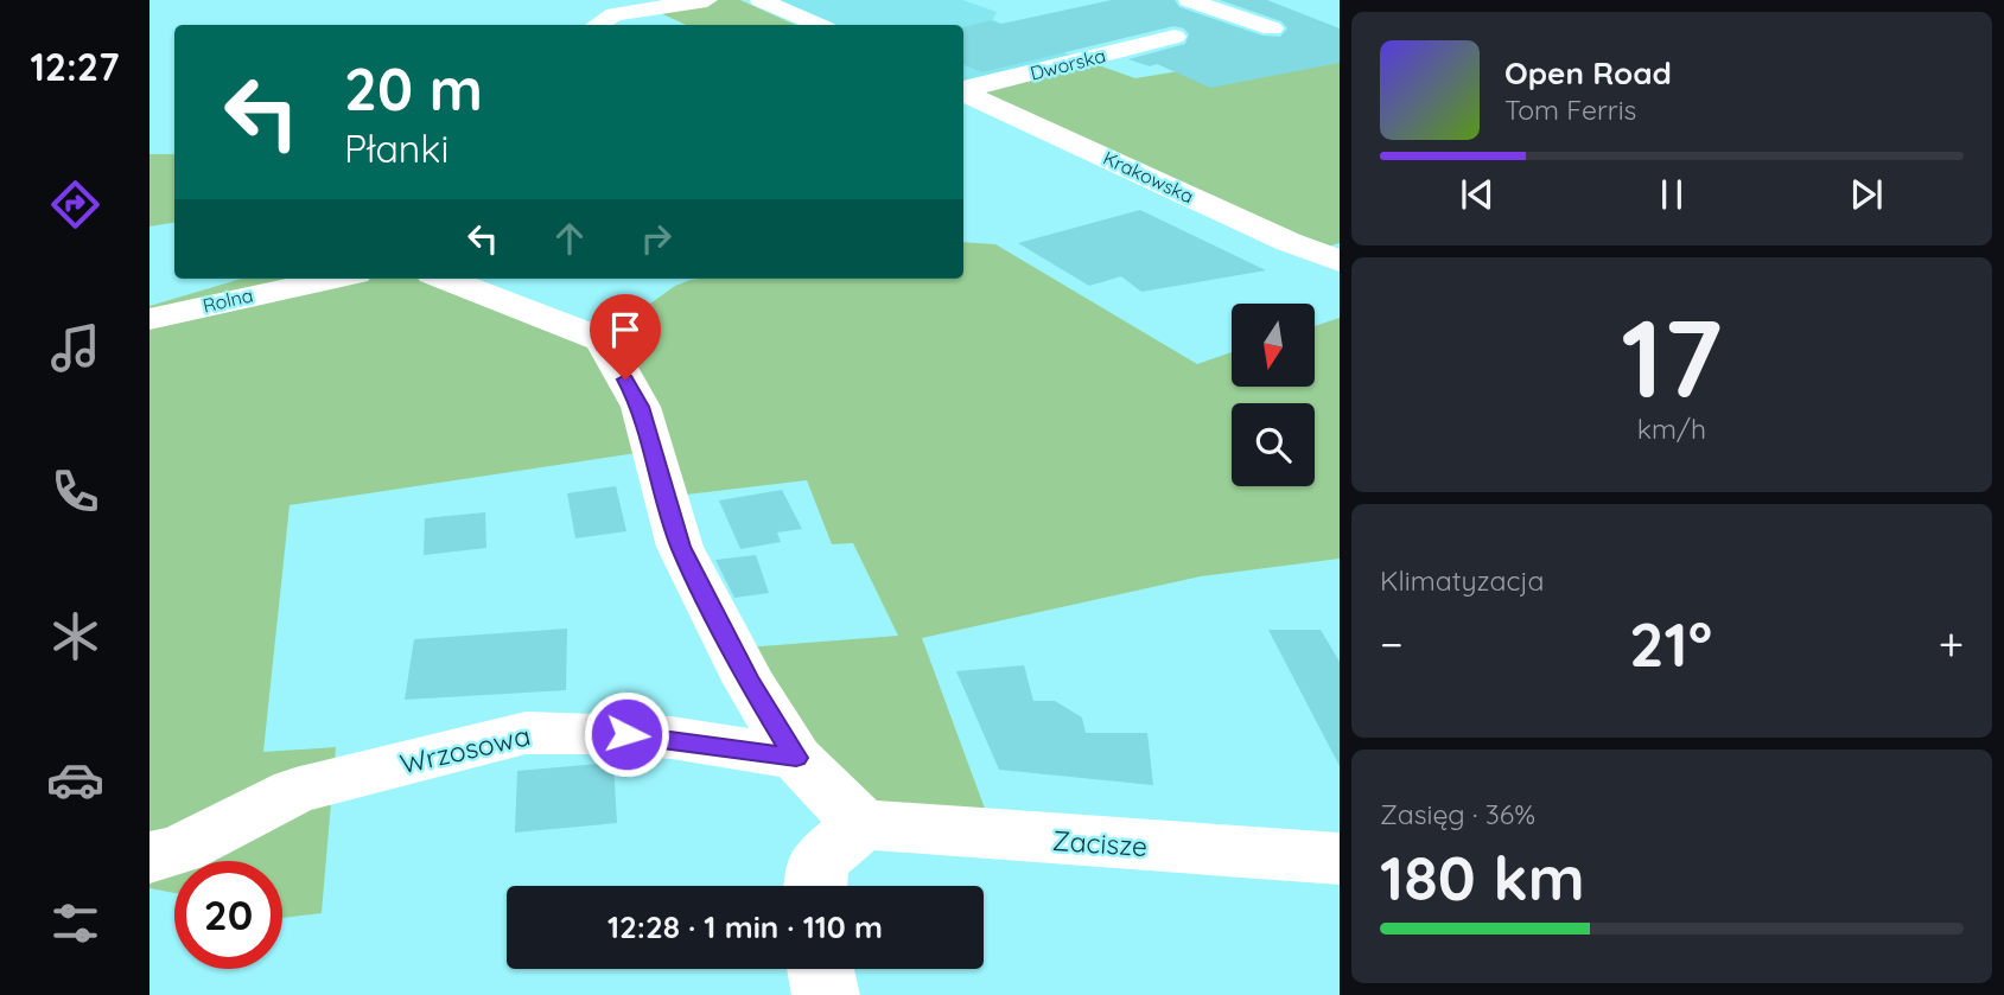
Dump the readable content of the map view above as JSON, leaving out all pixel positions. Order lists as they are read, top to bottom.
{
  "streets": {
    "street": [
      "Dworska",
      "Krakowska",
      "Rolna",
      "Wrzosowa",
      "Zacisze"
    ]
  },
  "crossings": [
    ["Dworska", "Krakowska"]
  ],
  "north": "bottom",
  "page": {
    "tabs": "12:27",
    "turn": ["20 m", "Płanki"],
    "song": ["Open Road", "Tom Ferris"],
    "tile": [
      ["17", "km/h"],
      "Klimatyzacja",
      ["Zasięg · 36%", "180 km"]
    ],
    "heat": ["−", "21°", "+"],
    "limit": "20",
    "trip": "12:28 · 1 min · 110 m"
  }
}
